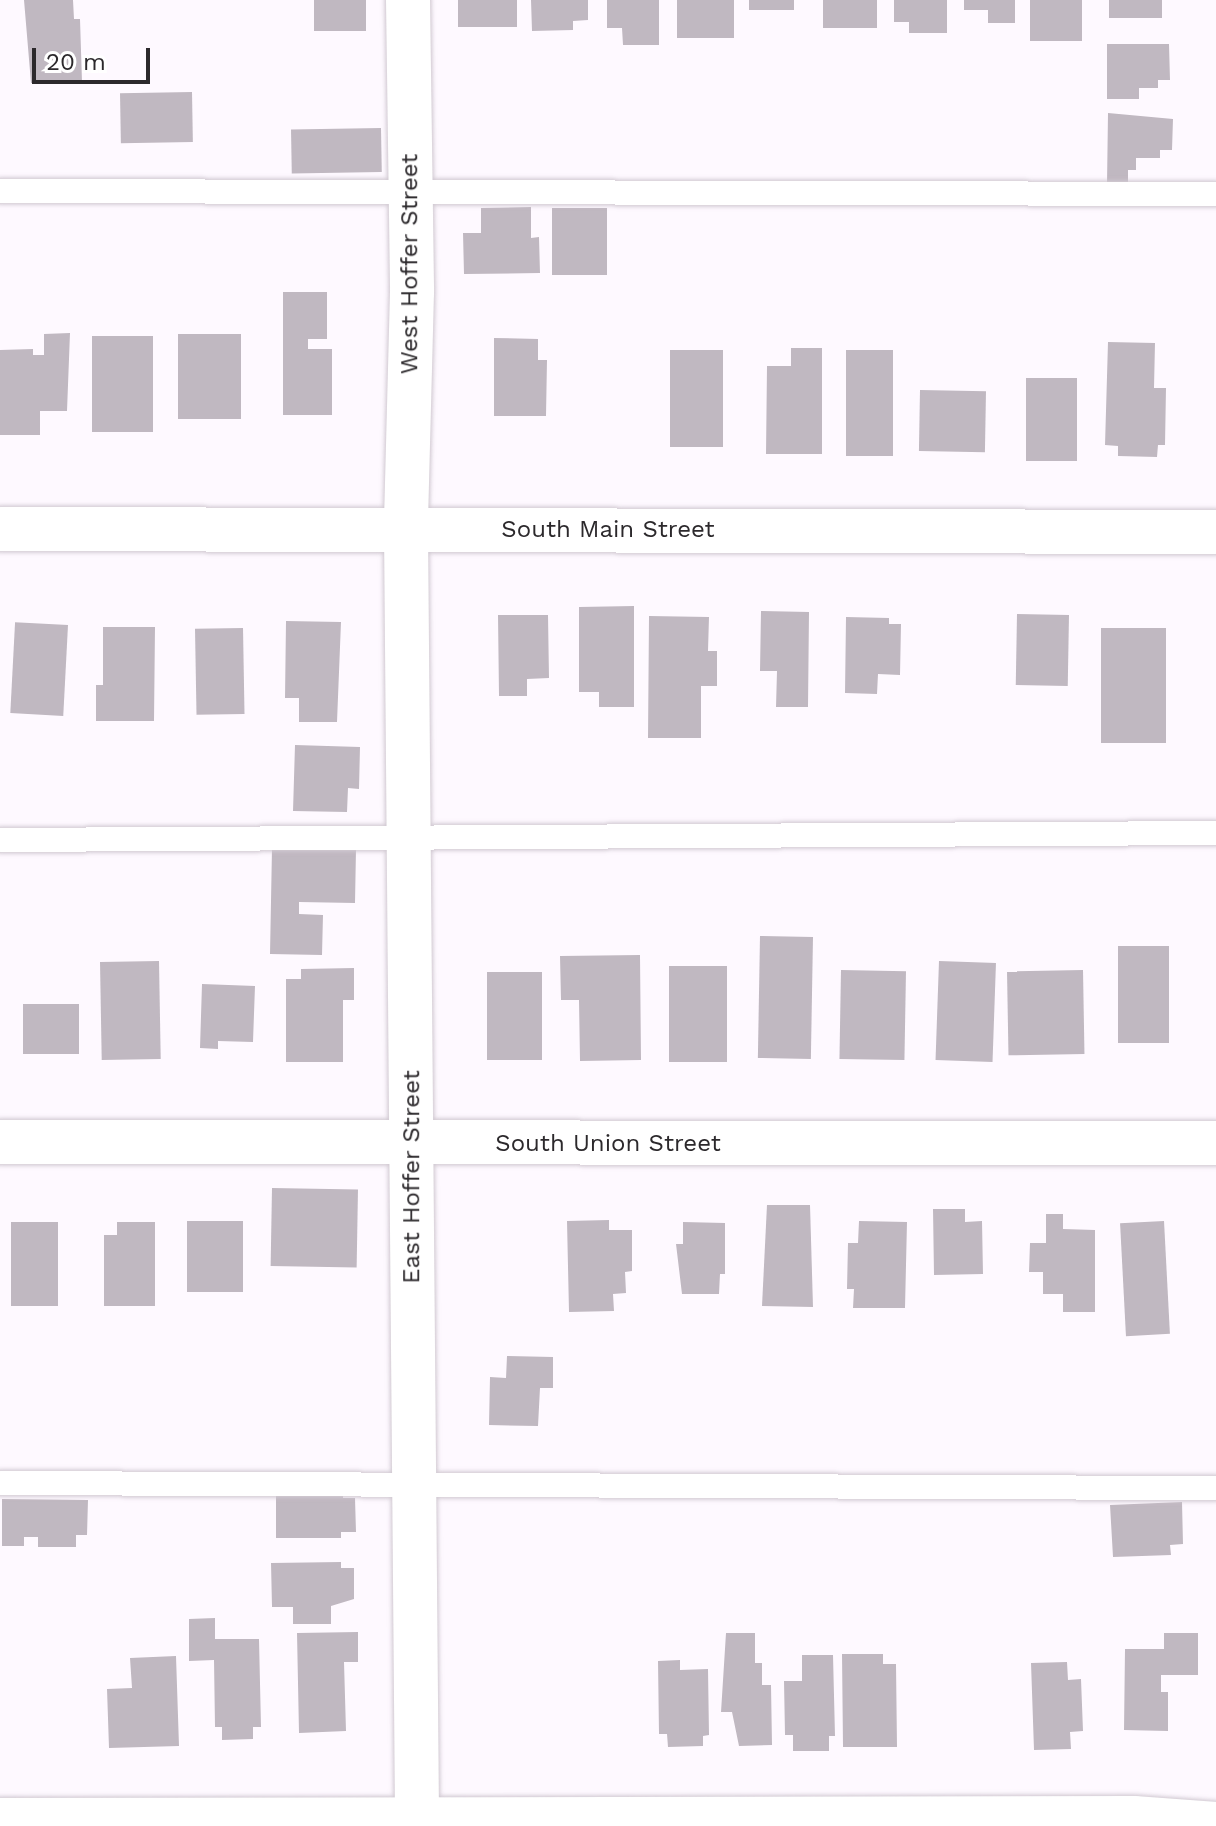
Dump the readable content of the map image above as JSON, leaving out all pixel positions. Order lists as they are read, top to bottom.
{
  "streets": {
    "street": [
      "West Hoffer Street",
      "South Main Street",
      "South Union Street",
      "East Hoffer Street"
    ]
  },
  "crossings": [
    ["West Hoffer Street", "South Main Street"],
    ["West Hoffer Street", "East Hoffer Street"],
    ["South Main Street", "East Hoffer Street"],
    ["South Union Street", "East Hoffer Street"]
  ],
  "scale_bar": "20 m"
}
